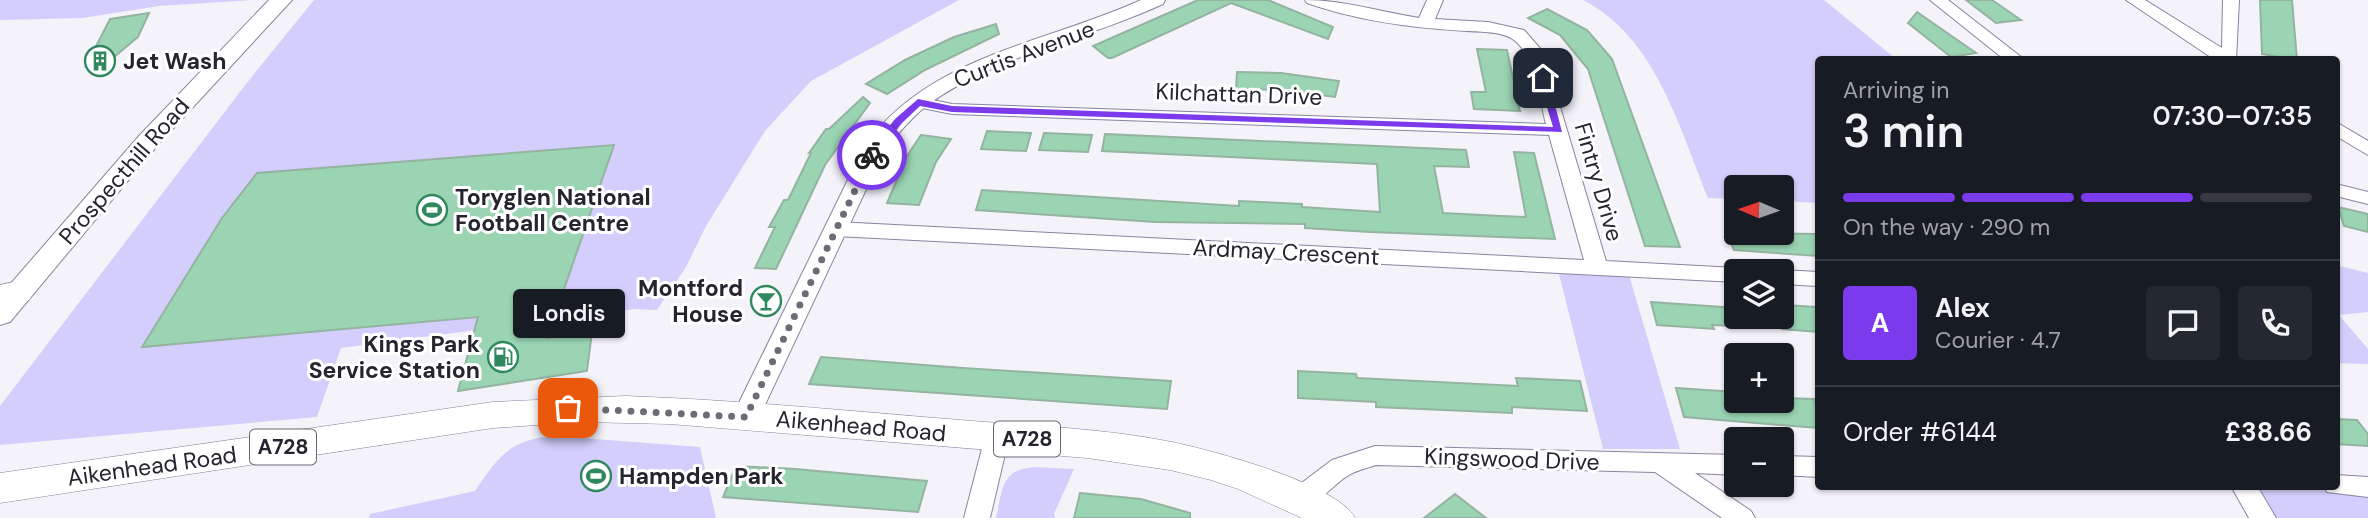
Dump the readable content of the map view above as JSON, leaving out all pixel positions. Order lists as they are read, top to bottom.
{
  "streets": {
    "main road": ["Prospecthill Road", "Aikenhead Road", "A728"],
    "street": [
      "Curtis Avenue",
      "Kilchattan Drive",
      "Fintry Drive",
      "Ardmay Crescent",
      "Kingswood Drive"
    ]
  },
  "crossings": [
    ["Curtis Avenue", "Kilchattan Drive"],
    ["Curtis Avenue", "Ardmay Crescent"],
    ["Curtis Avenue", "Aikenhead Road"],
    ["Kilchattan Drive", "Fintry Drive"],
    ["Fintry Drive", "Ardmay Crescent"],
    ["Aikenhead Road", "Kingswood Drive"]
  ],
  "places": {
    "building": ["Jet Wash"],
    "sports": ["Toryglen National Football Centre", "Hampden Park"],
    "bar": ["Montford House"],
    "fuel station": ["Kings Park Service Station"],
    "other": ["Londis"]
  },
  "north": "left",
  "page": {
    "heading": ["3 min", "Arriving in", "07:30–07:35"],
    "panel": [
      "Alex",
      "Courier · 4.7",
      "Order #6144",
      "£38.66"
    ],
    "map_buttons": ["+", "−"],
    "bar": "On the way · 290 m",
    "round": "A",
    "bubble": "Londis"
  }
}
